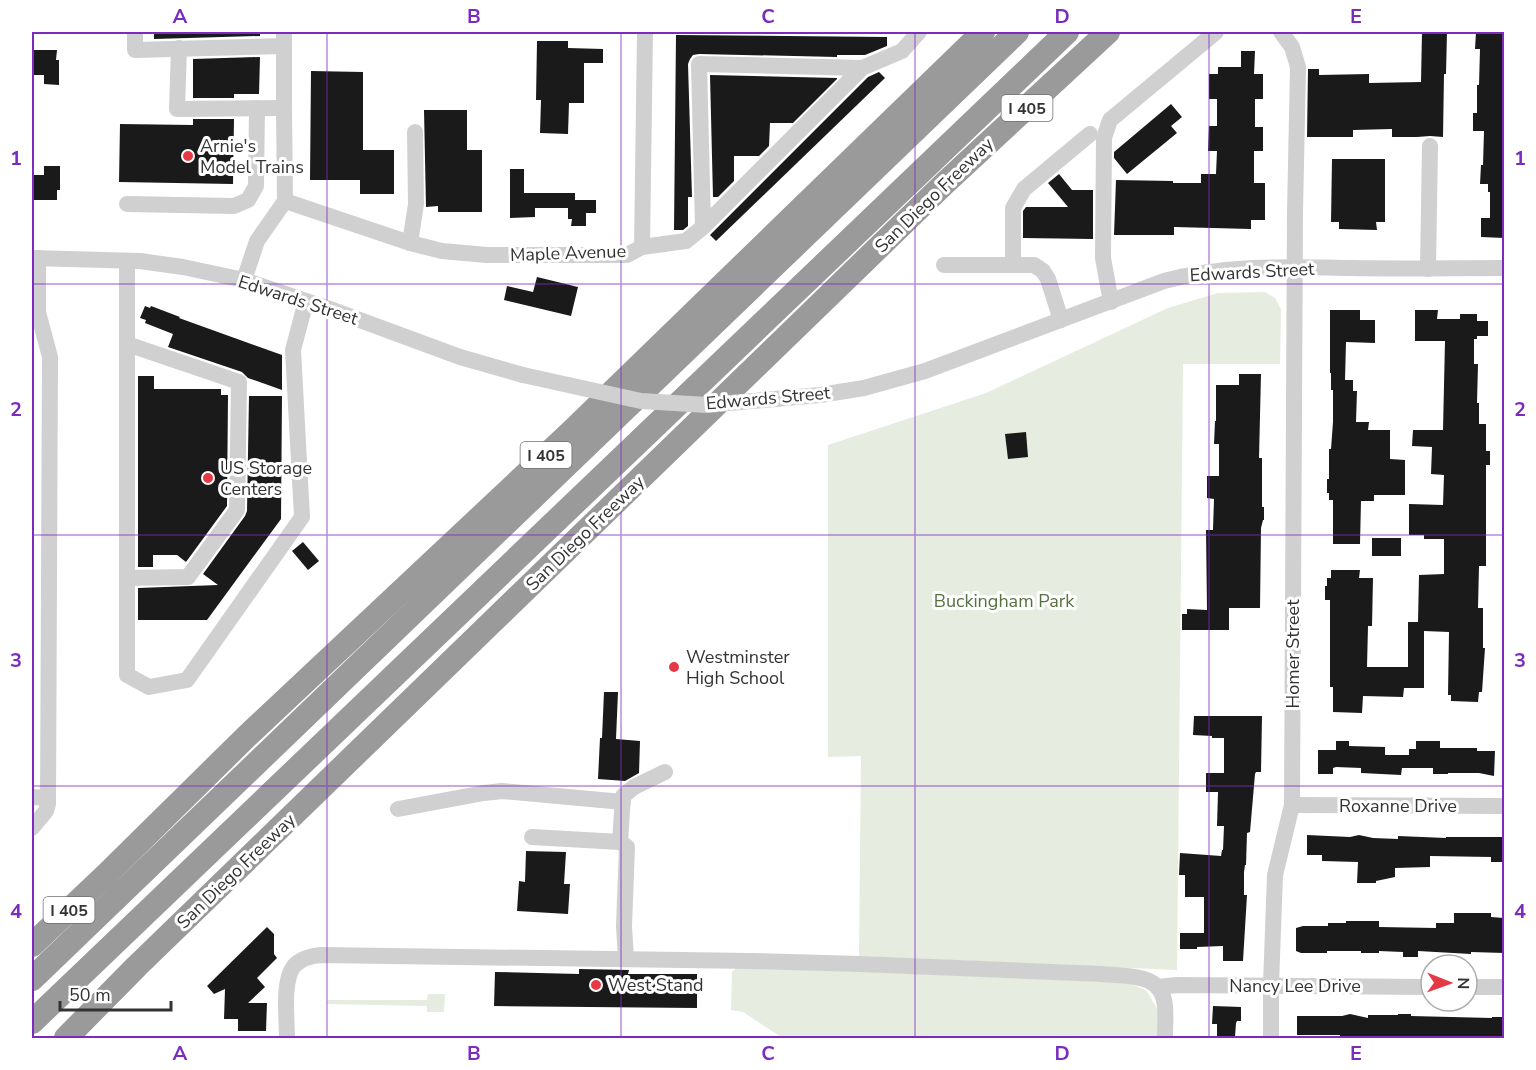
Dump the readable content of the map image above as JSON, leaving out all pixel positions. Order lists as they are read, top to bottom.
{
  "streets": {
    "highway": ["I 405", "San Diego Freeway"],
    "street": [
      "Maple Avenue",
      "Edwards Street",
      "Homer Street",
      "Roxanne Drive",
      "Nancy Lee Drive"
    ]
  },
  "crossings": [
    ["Edwards Street", "Homer Street"],
    ["Homer Street", "Roxanne Drive"],
    ["Homer Street", "Nancy Lee Drive"]
  ],
  "parks": ["Buckingham Park"],
  "places": [
    "Arnie's Model Trains",
    "US Storage Centers",
    "Westminster High School",
    "West Stand"
  ],
  "scale_bar": "50 m",
  "north": "right",
  "grid": {
    "columns": [
      "A",
      "B",
      "C",
      "D",
      "E"
    ],
    "rows": [
      "1",
      "2",
      "3",
      "4"
    ]
  }
}
